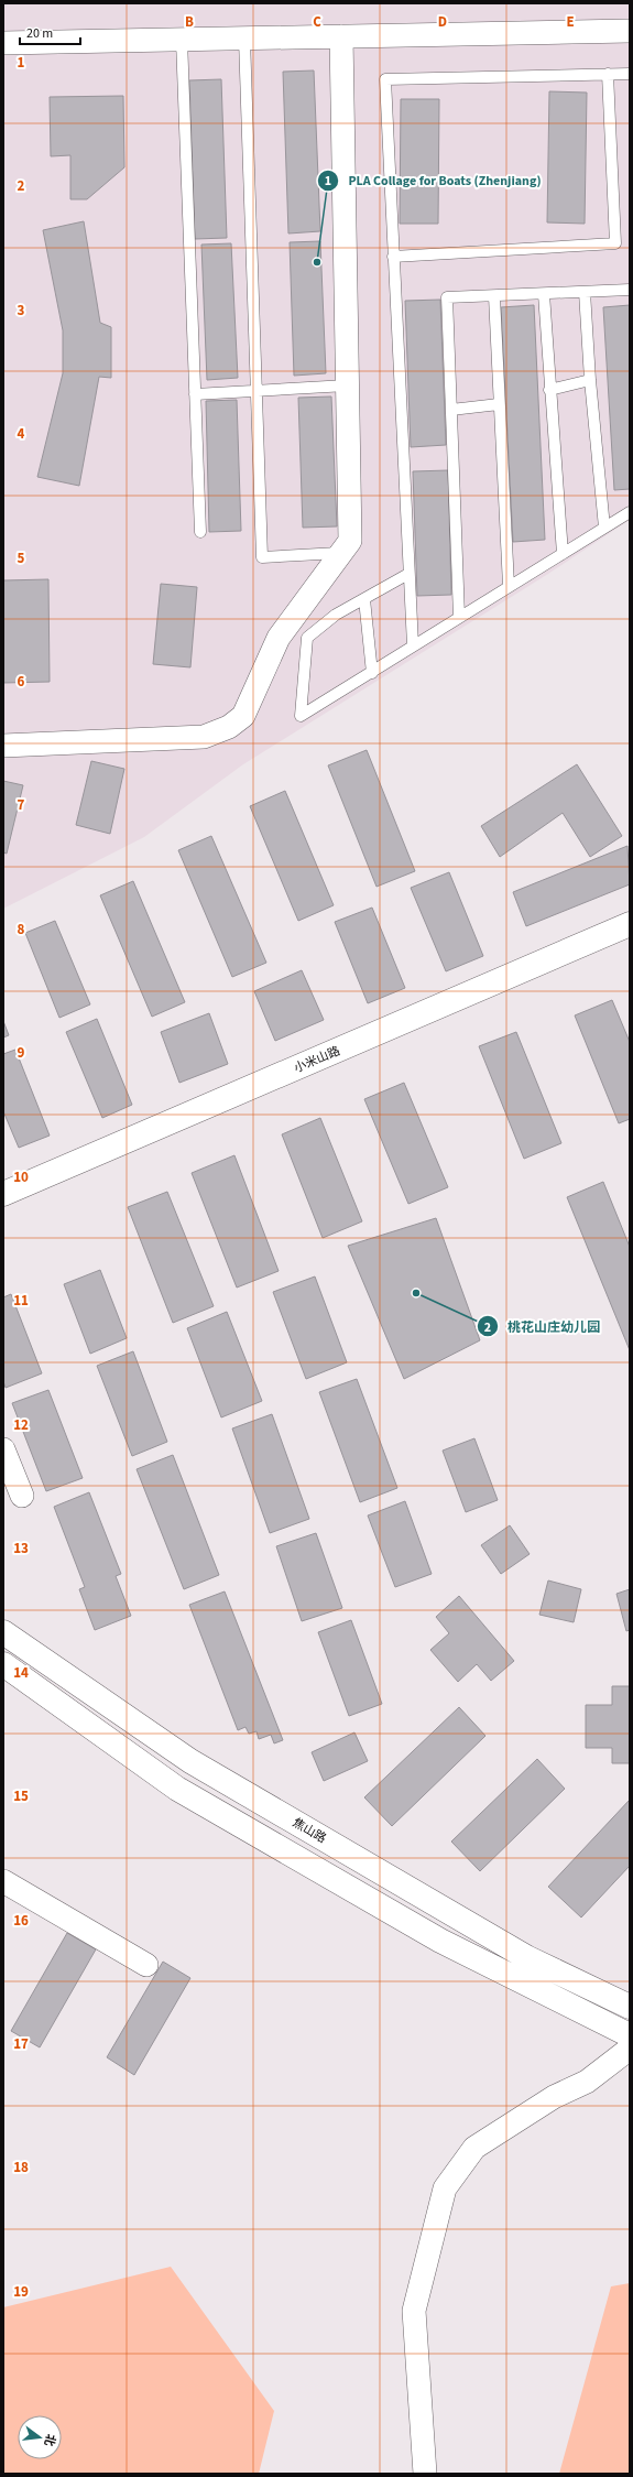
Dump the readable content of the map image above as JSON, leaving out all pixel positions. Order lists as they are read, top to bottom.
{
  "streets": {
    "main road": ["小米山路", "焦山路"]
  },
  "places": ["PLA Collage for Boats (Zhenjiang)", "桃花山庄幼儿园"],
  "scale_bar": "20 m",
  "north": "right",
  "grid": {
    "columns": [
      "B",
      "C",
      "D",
      "E"
    ],
    "rows": [
      "1",
      "2",
      "3",
      "4",
      "5",
      "6",
      "7",
      "8",
      "9",
      "10",
      "11",
      "12",
      "13",
      "14",
      "15",
      "16",
      "17",
      "18",
      "19"
    ]
  }
}
